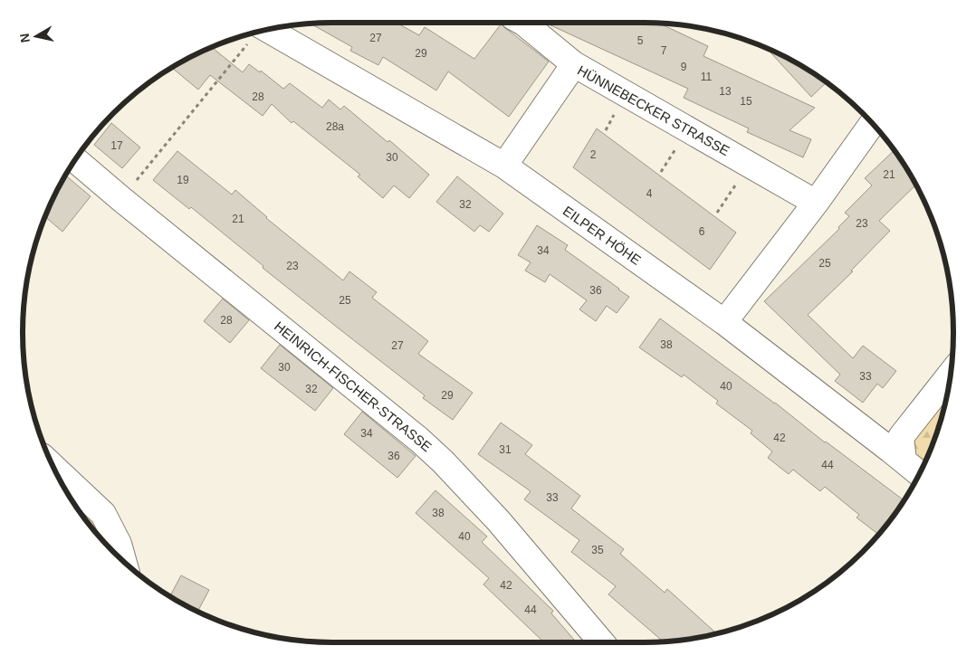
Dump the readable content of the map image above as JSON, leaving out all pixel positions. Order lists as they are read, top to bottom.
{
  "streets": {
    "street": ["HÜNNEBECKER STRASSE", "EILPER HÖHE", "HEINRICH-FISCHER-STRASSE"]
  },
  "crossings": [
    ["HÜNNEBECKER STRASSE", "EILPER HÖHE"]
  ],
  "house_numbers": [
    "27",
    "5",
    "7",
    "29",
    "9",
    "11",
    "13",
    "28",
    "15",
    "28a",
    "17",
    "2",
    "30",
    "21",
    "19",
    "4",
    "32",
    "21",
    "23",
    "6",
    "34",
    "25",
    "23",
    "36",
    "25",
    "28",
    "38",
    "27",
    "30",
    "33",
    "40",
    "32",
    "29",
    "34",
    "42",
    "31",
    "36",
    "44",
    "33",
    "38",
    "40",
    "35",
    "42",
    "44"
  ],
  "north": "left"
}
